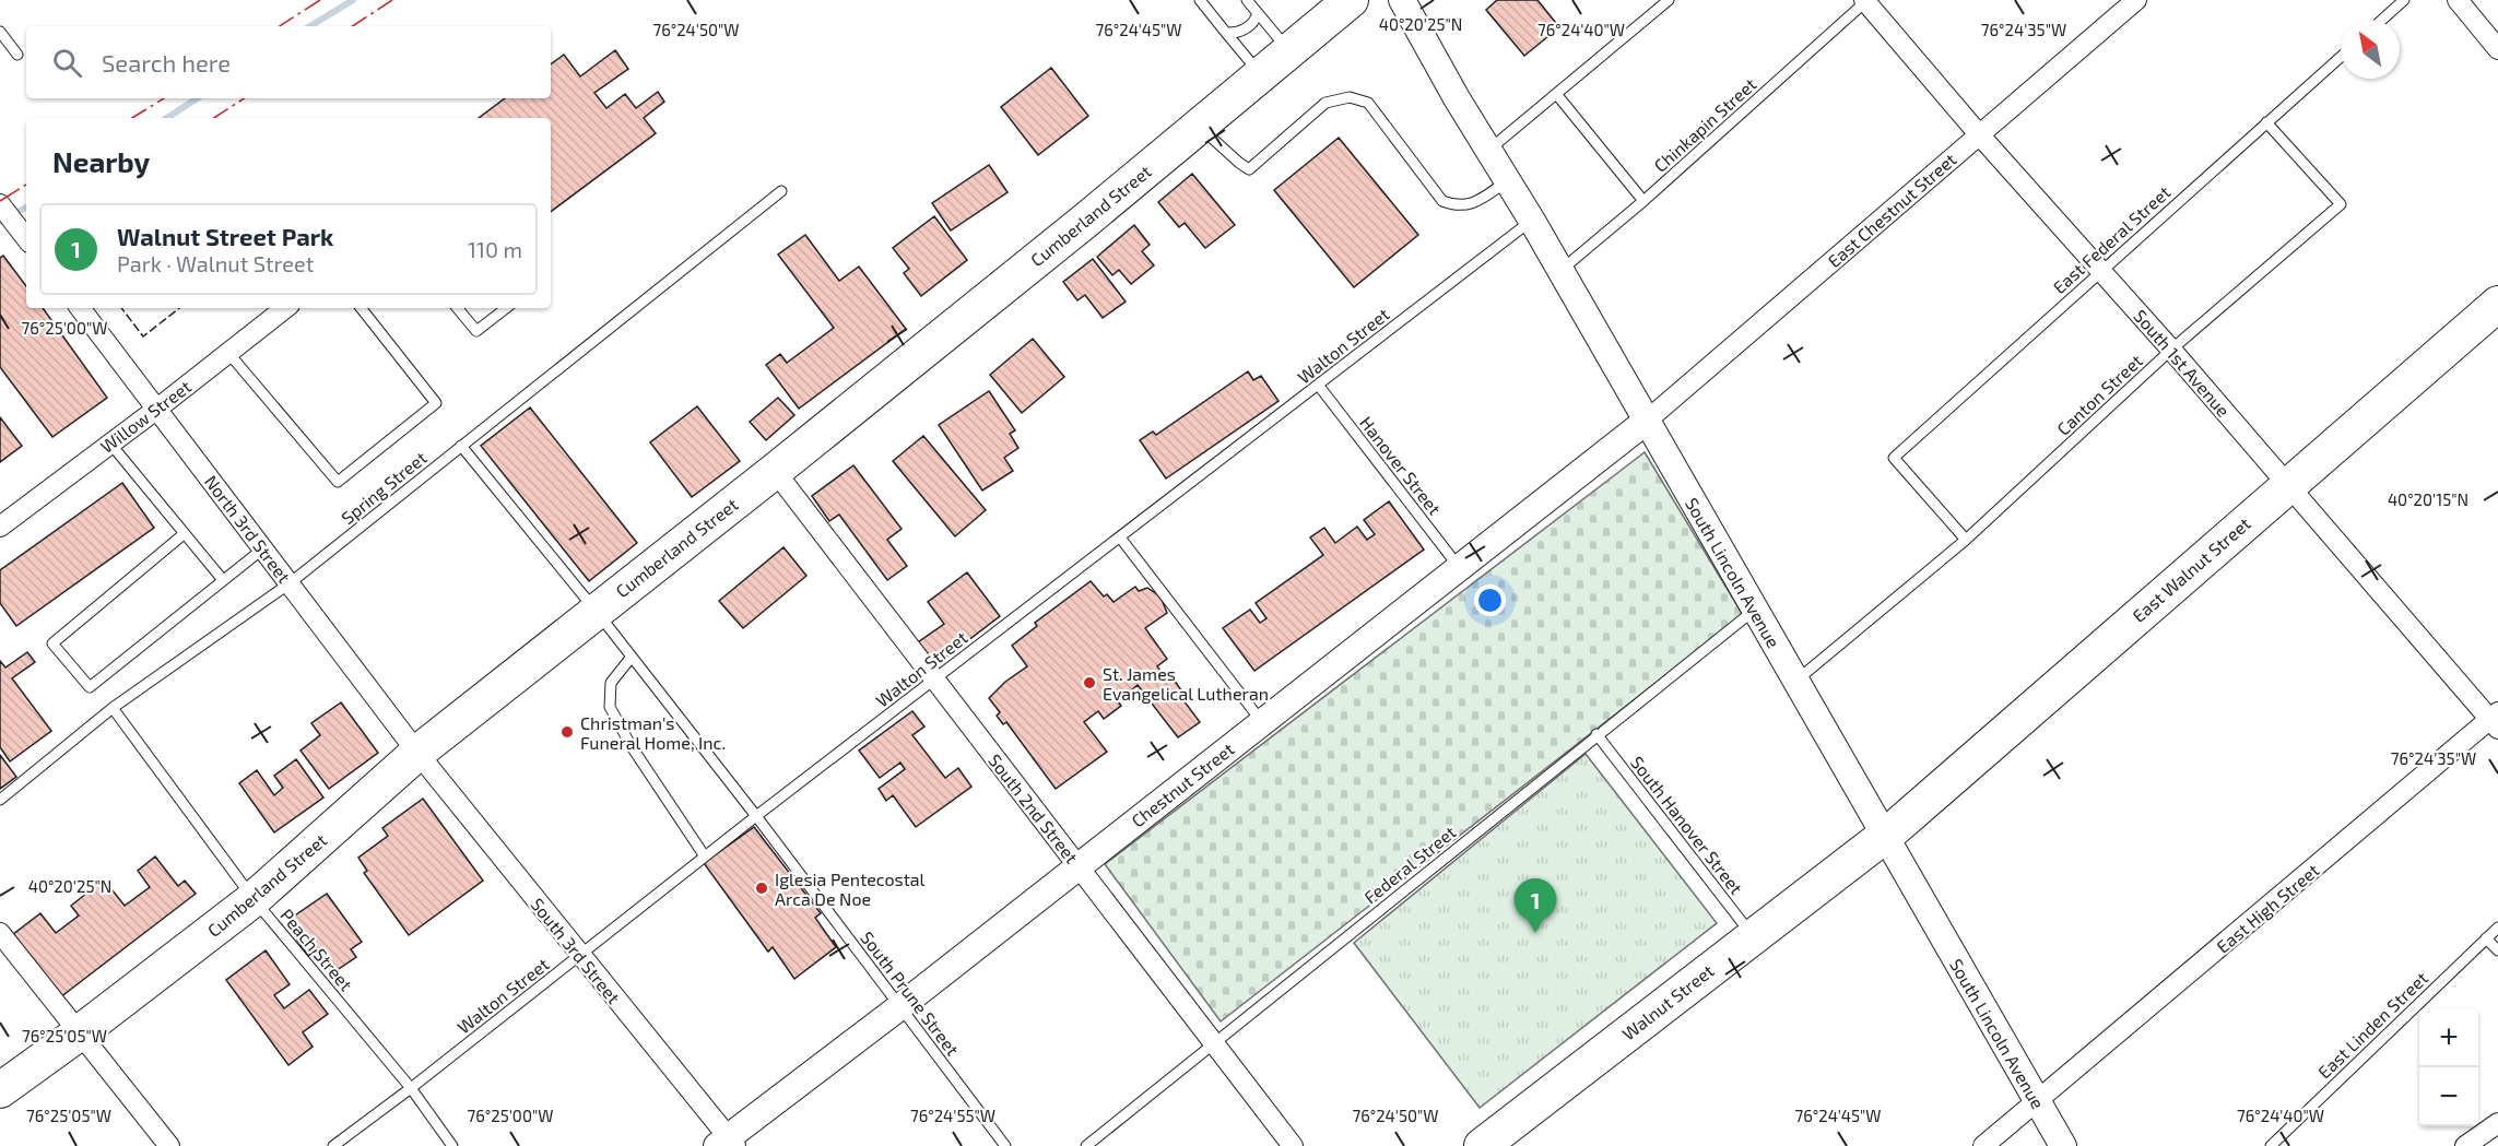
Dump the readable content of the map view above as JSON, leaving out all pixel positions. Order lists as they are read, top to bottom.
{
  "streets": {
    "highway": ["Cumberland Street", "East Walnut Street", "Walnut Street"],
    "main road": ["South Lincoln Avenue", "Chestnut Street"],
    "street": [
      "East Chestnut Street",
      "South 1st Avenue",
      "Willow Street",
      "North 3rd Street",
      "South 2nd Street",
      "East High Street",
      "South 3rd Street"
    ],
    "lane": [
      "Chinkapin Street",
      "East Federal Street",
      "Walton Street",
      "Canton Street",
      "Hanover Street",
      "Spring Street",
      "South Hanover Street",
      "Federal Street",
      "Peach Street",
      "South Prune Street",
      "East Linden Street"
    ]
  },
  "crossings": [
    ["Chinkapin Street", "South 1st Avenue"],
    ["Chinkapin Street", "South Lincoln Avenue"],
    ["East Chestnut Street", "South 1st Avenue"],
    ["East Chestnut Street", "South Lincoln Avenue"],
    ["East Chestnut Street", "Chestnut Street"],
    ["Cumberland Street", "North 3rd Street"],
    ["Cumberland Street", "South 2nd Street"],
    ["Cumberland Street", "Peach Street"],
    ["Cumberland Street", "South 3rd Street"],
    ["Cumberland Street", "South Prune Street"],
    ["East Federal Street", "South 1st Avenue"],
    ["East Federal Street", "Canton Street"],
    ["Walton Street", "Hanover Street"],
    ["Walton Street", "South Lincoln Avenue"],
    ["Walton Street", "South 2nd Street"],
    ["Walton Street", "Peach Street"],
    ["Walton Street", "South 3rd Street"],
    ["Walton Street", "South Prune Street"],
    ["South 1st Avenue", "Canton Street"],
    ["South 1st Avenue", "East Walnut Street"],
    ["South 1st Avenue", "East High Street"],
    ["Canton Street", "South Lincoln Avenue"],
    ["Willow Street", "North 3rd Street"],
    ["Hanover Street", "Chestnut Street"],
    ["Spring Street", "North 3rd Street"],
    ["Spring Street", "Peach Street"],
    ["Spring Street", "South Prune Street"],
    ["North 3rd Street", "South 3rd Street"],
    ["East Walnut Street", "South Lincoln Avenue"],
    ["East Walnut Street", "Walnut Street"],
    ["South Lincoln Avenue", "Chestnut Street"],
    ["South Lincoln Avenue", "Federal Street"],
    ["South Lincoln Avenue", "East High Street"],
    ["South Lincoln Avenue", "Walnut Street"],
    ["Chestnut Street", "South 2nd Street"],
    ["Chestnut Street", "South 3rd Street"],
    ["Chestnut Street", "South Prune Street"],
    ["South 2nd Street", "Federal Street"],
    ["South Hanover Street", "Federal Street"],
    ["South Hanover Street", "Walnut Street"]
  ],
  "places": ["St. James Evangelical Lutheran", "Christman's Funeral Home, Inc.", "Iglesia Pentecostal Arca De Noe"],
  "north": "top left",
  "page": {
    "search": "Search here",
    "heading": "Nearby",
    "list": [
      {
        "mark": "1",
        "name": "Walnut Street Park",
        "note": "Park · Walnut Street",
        "value": "110 m"
      }
    ],
    "pins": "1",
    "map_buttons": ["+", "−"]
  },
  "coordinates": [
    "40°20'25\"N",
    "76°24'35\"W",
    "76°24'50\"W",
    "76°24'45\"W",
    "76°24'40\"W",
    "76°25'00\"W",
    "40°20'15\"N",
    "76°25'05\"W",
    "76°24'55\"W"
  ]
}
